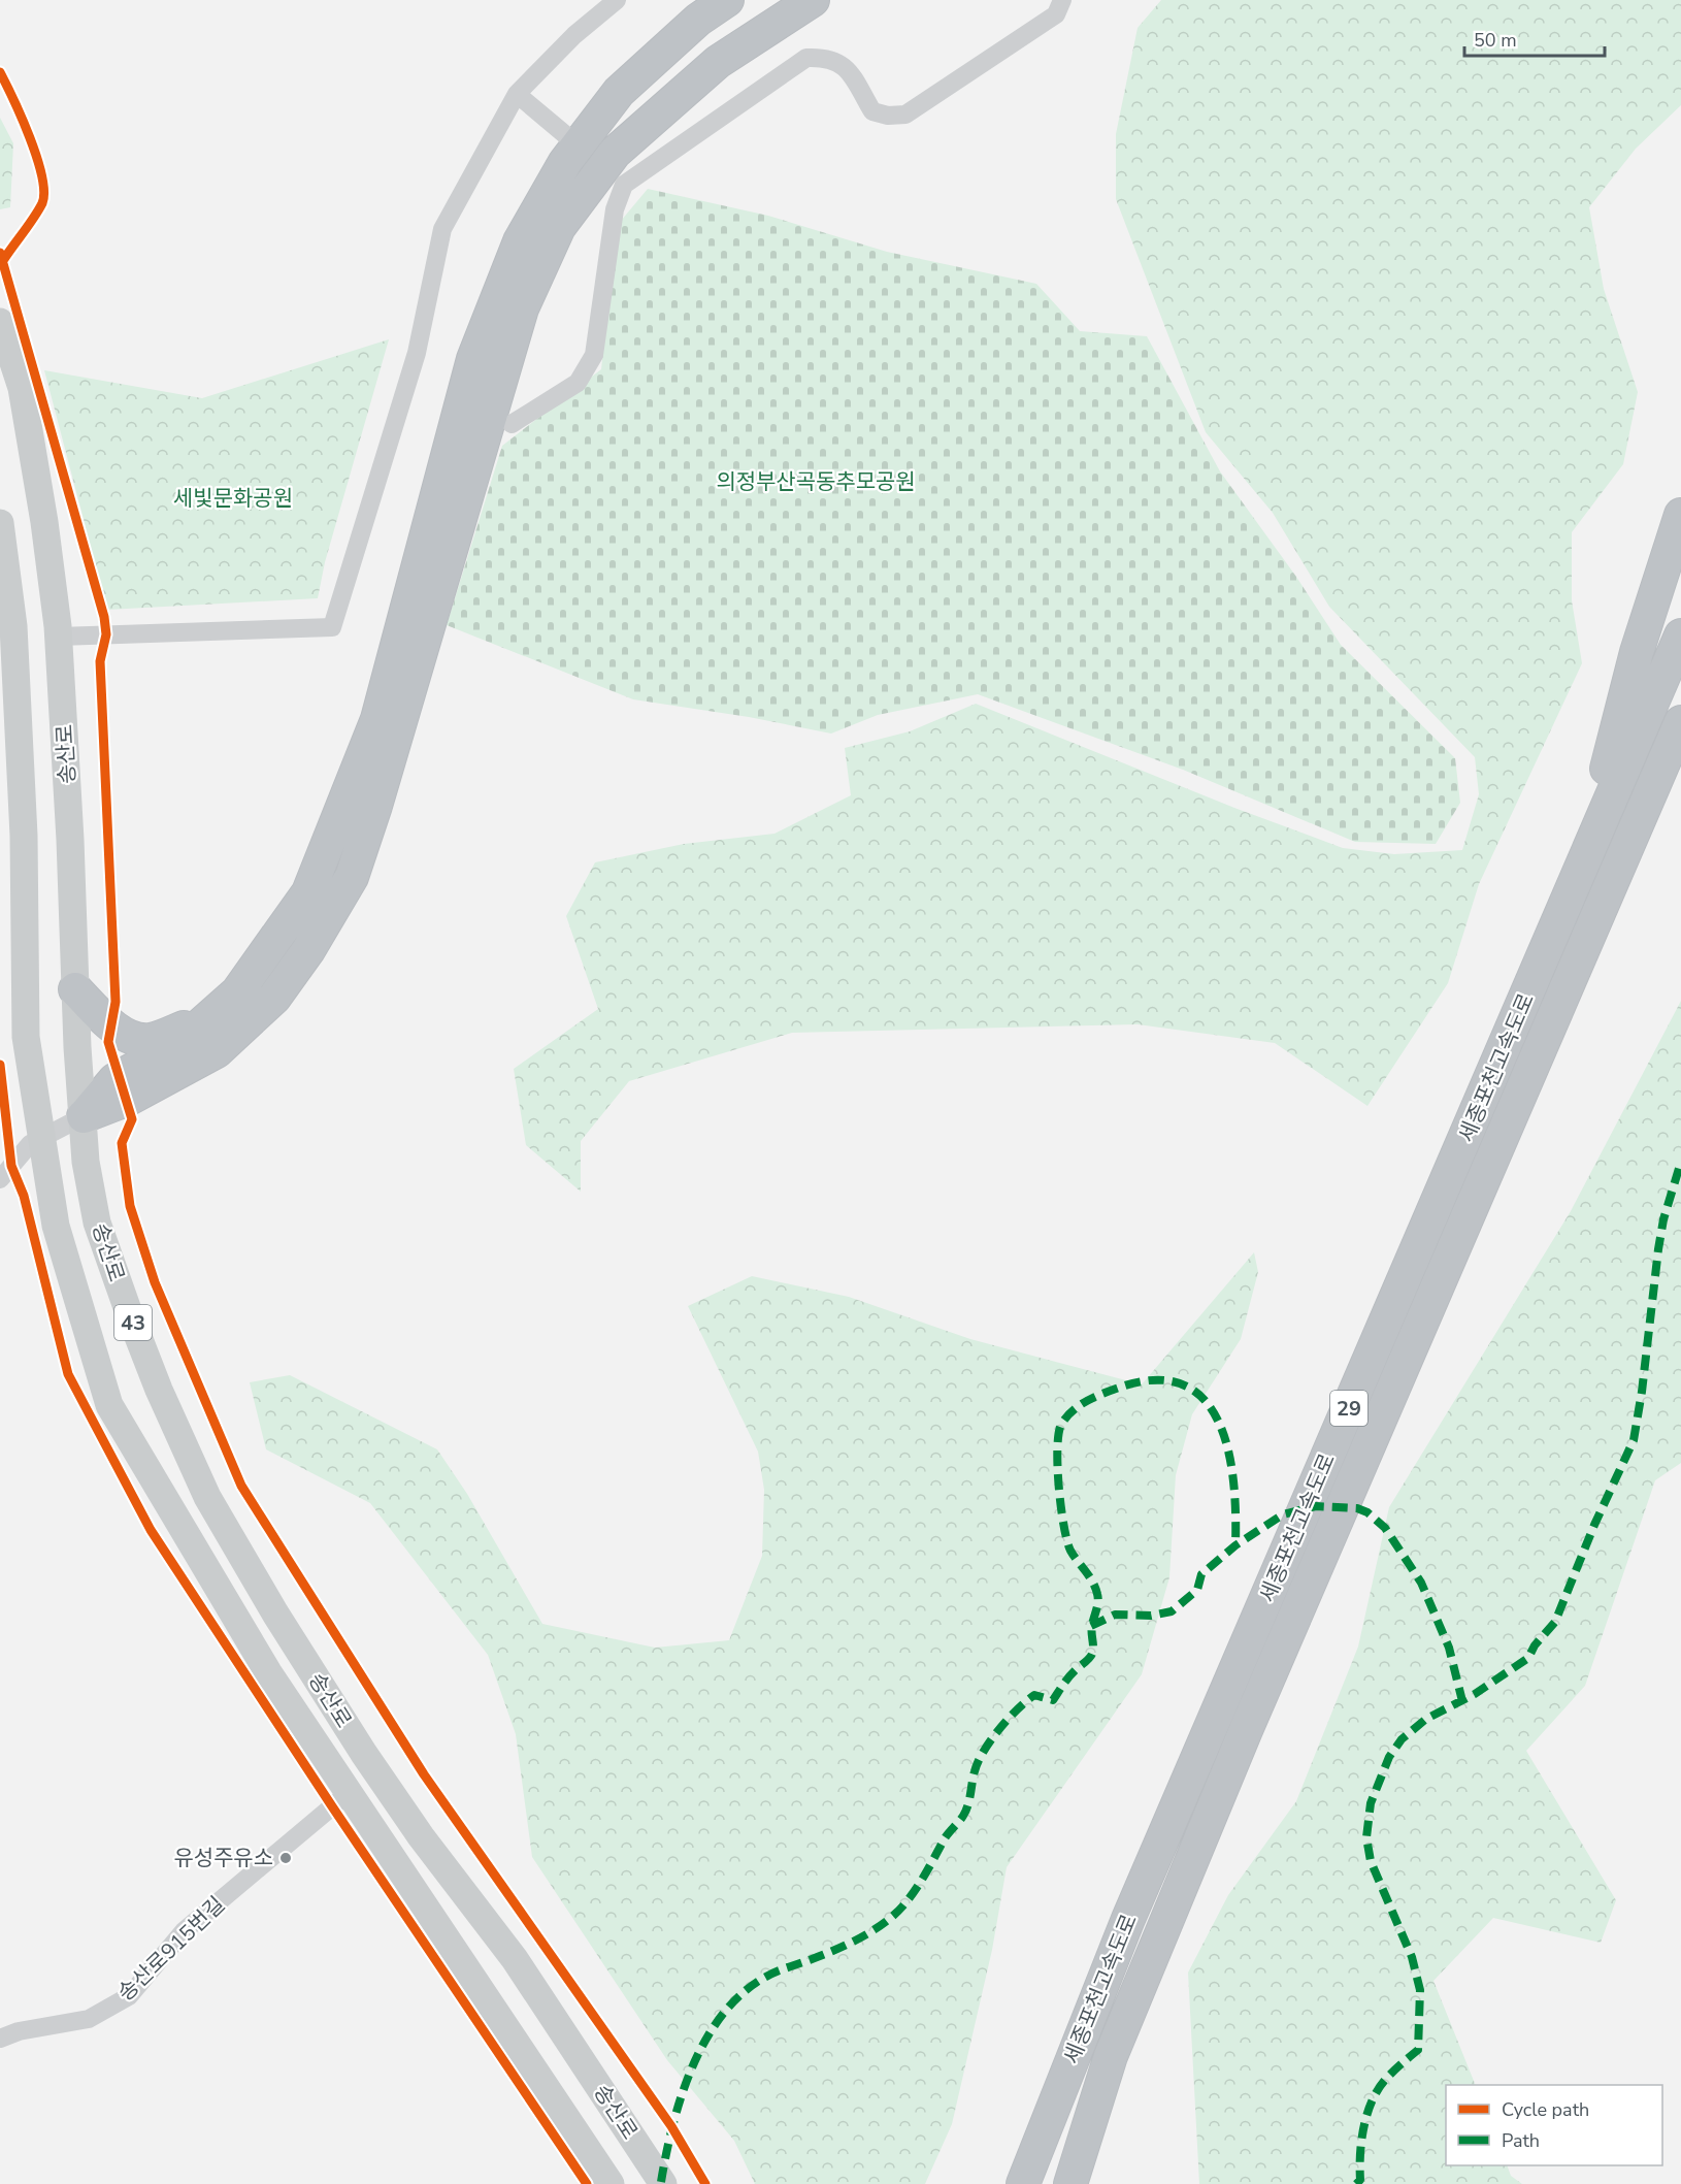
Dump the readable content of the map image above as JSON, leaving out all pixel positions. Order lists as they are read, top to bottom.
{
  "streets": {
    "highway": ["세종포천고속도로", "29"],
    "main road": ["송산로", "43"],
    "street": ["송산로915번길"]
  },
  "crossings": [
    ["송산로", "송산로915번길"]
  ],
  "parks": ["의정부산곡동추모공원", "세빛문화공원"],
  "places": ["유성주유소"],
  "legend": ["Cycle path", "Path"],
  "scale_bar": "50 m"
}
